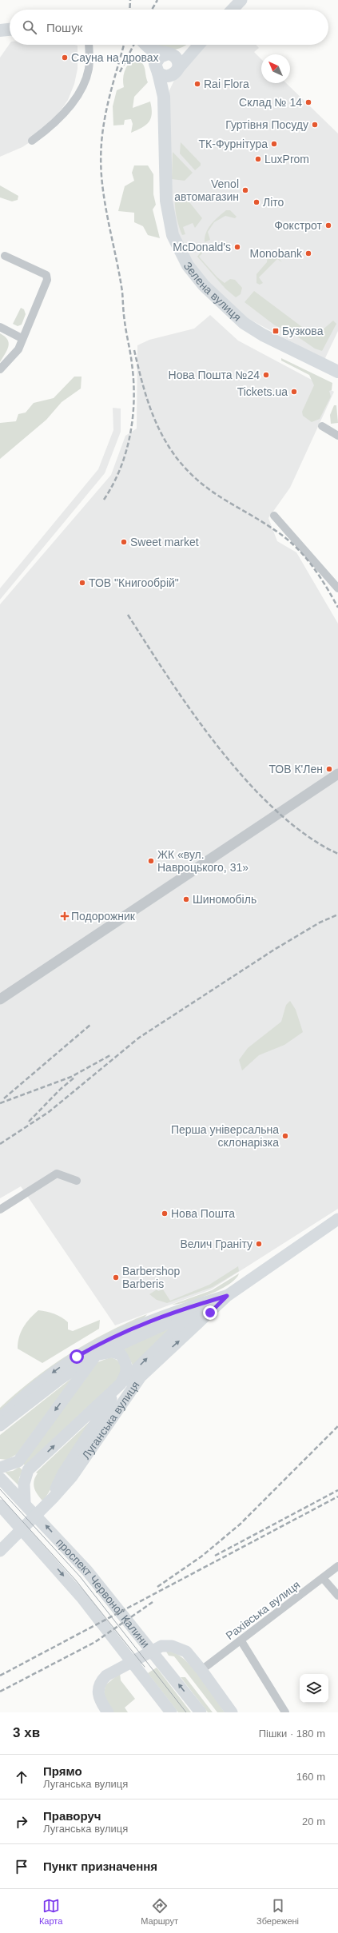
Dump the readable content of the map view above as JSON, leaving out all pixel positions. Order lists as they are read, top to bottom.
{
  "streets": {
    "main road": ["Зелена вулиця", "Луганська вулиця", "проспект Червоної Калини"],
    "street": ["Рахівська вулиця"]
  },
  "places": {
    "other": [
      "Сауна на дровах",
      "Rai Flora",
      "Склад № 14",
      "Гуртівня Посуду",
      "ТК-Фурнітура",
      "LuxProm",
      "Venol автомагазин",
      "Літо",
      "Фокстрот",
      "McDonald's",
      "Monobank",
      "Нова Пошта №24",
      "Tickets.ua",
      "Sweet market",
      "ТОВ \"Книгообрiй\"",
      "ТОВ К'Лен",
      "ЖК «вул. Навроцького, 31»",
      "Шиномобіль",
      "Перша універсальна склонарізка",
      "Нова Пошта",
      "Велич Граніту",
      "Barbershop Barberis"
    ],
    "transit": ["Бузкова"],
    "health": ["Подорожник"]
  },
  "north": "top left",
  "page": {
    "search": "Пошук",
    "heading": ["3 хв", "Пішки · 180 m"],
    "list": [
      ["Прямо", "Луганська вулиця", "160 m"],
      ["Праворуч", "Луганська вулиця", "20 m"],
      "Пункт призначення"
    ],
    "nav": ["Карта", "Маршрут", "Збережені"]
  }
}
